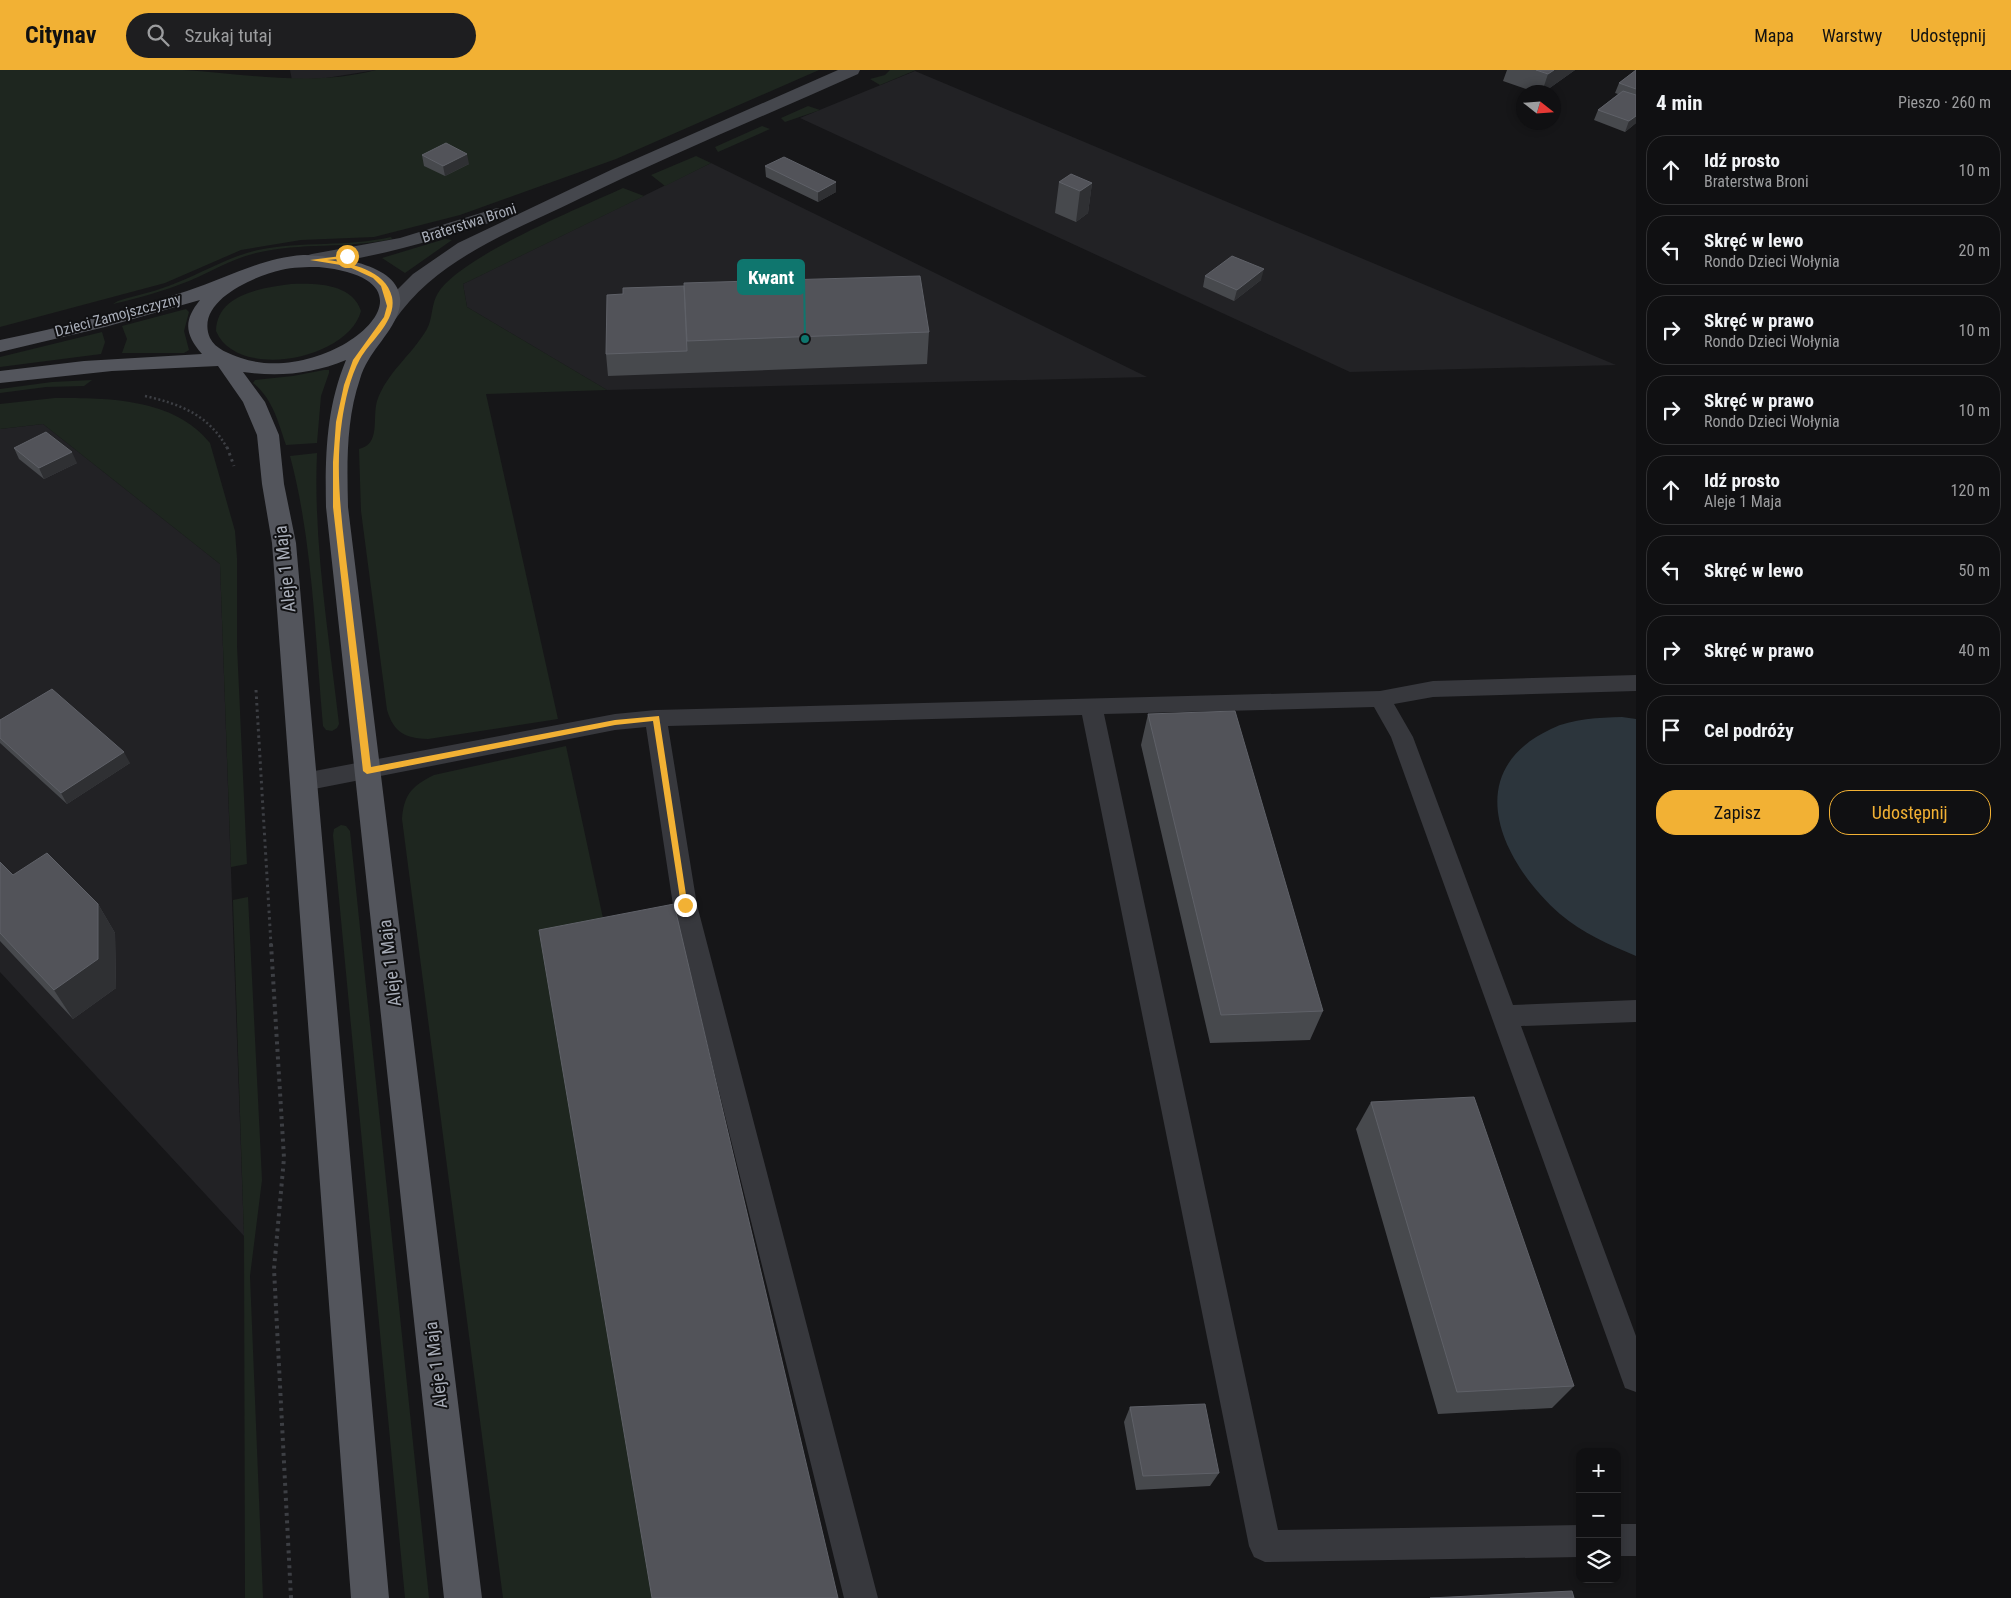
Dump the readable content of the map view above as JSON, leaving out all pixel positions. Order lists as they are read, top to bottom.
{
  "streets": {
    "main road": ["Dzieci Zamojszczyzny", "Aleje 1 Maja"],
    "street": ["Braterstwa Broni"]
  },
  "crossings": [
    ["Braterstwa Broni", "Aleje 1 Maja"]
  ],
  "places": ["Kwant"],
  "north": "right",
  "page": {
    "header": "Citynav",
    "search": "Szukaj tutaj",
    "nav": ["Mapa", "Warstwy", "Udostępnij"],
    "heading": ["4 min", "Pieszo · 260 m"],
    "list": [
      ["Idź prosto", "Braterstwa Broni", "10 m"],
      ["Skręć w lewo", "Rondo Dzieci Wołynia", "20 m"],
      ["Skręć w prawo", "Rondo Dzieci Wołynia", "10 m"],
      ["Skręć w prawo", "Rondo Dzieci Wołynia", "10 m"],
      ["Idź prosto", "Aleje 1 Maja", "120 m"],
      ["Skręć w lewo", "50 m"],
      ["Skręć w prawo", "40 m"],
      "Cel podróży"
    ],
    "buttons": ["Zapisz", "Udostępnij"],
    "map_buttons": ["+", "−"]
  }
}
